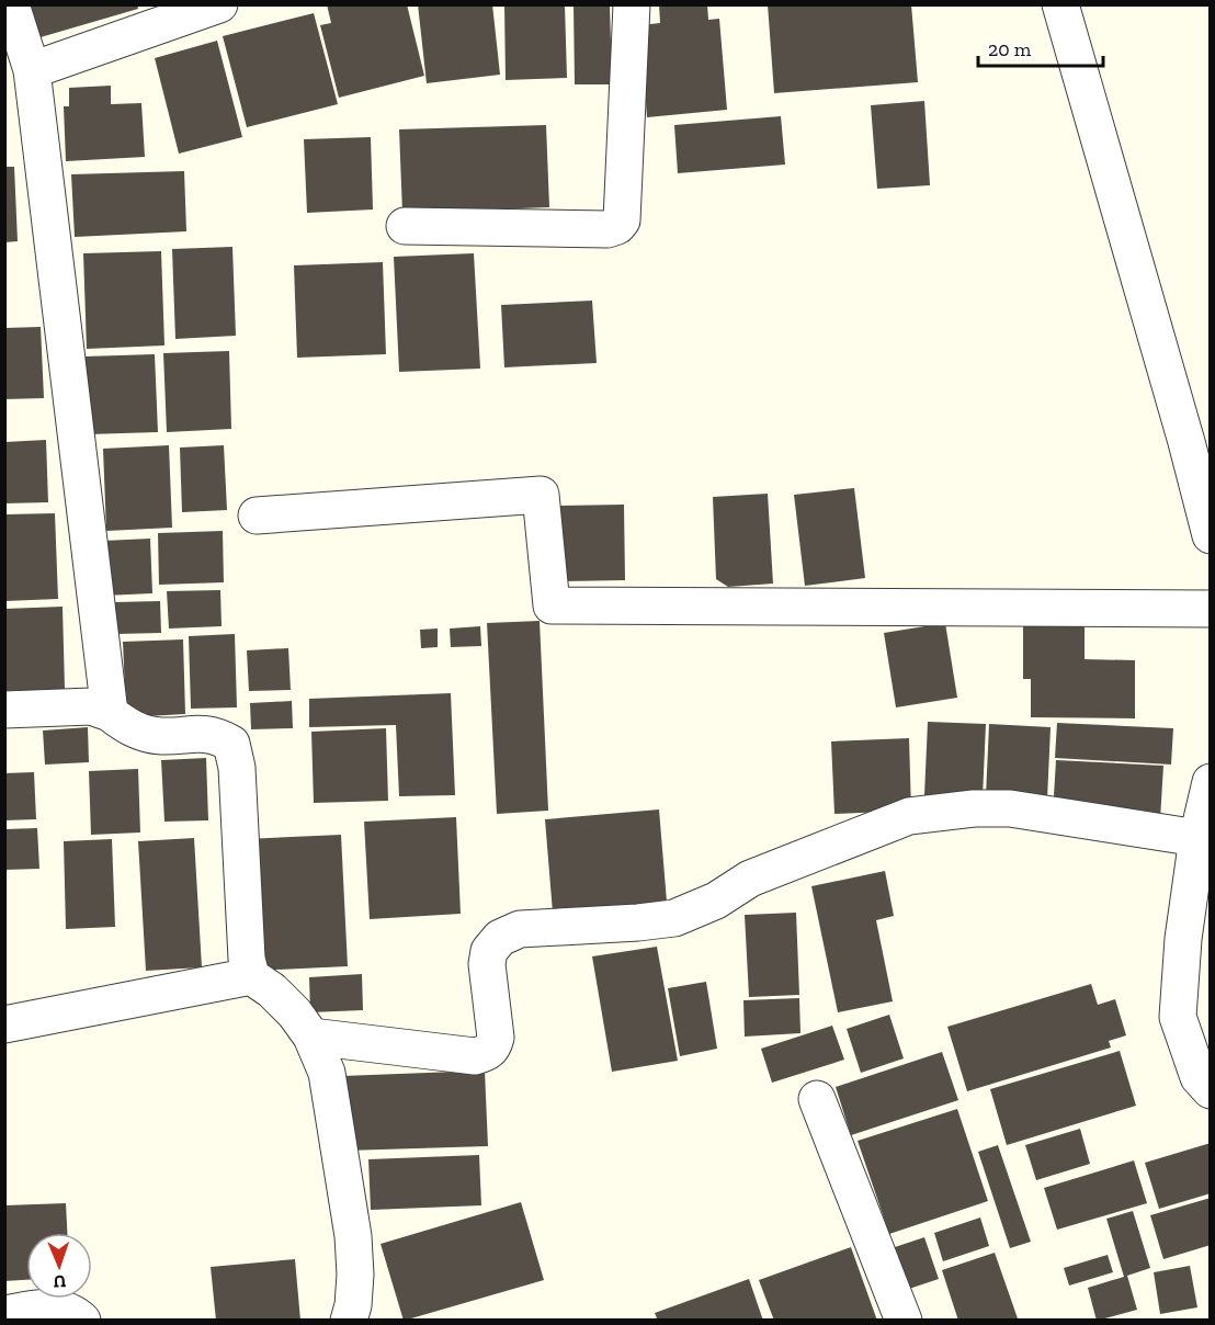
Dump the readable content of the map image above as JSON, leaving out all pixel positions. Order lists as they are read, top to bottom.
{
  "scale_bar": "20 m",
  "north": "bottom"
}
